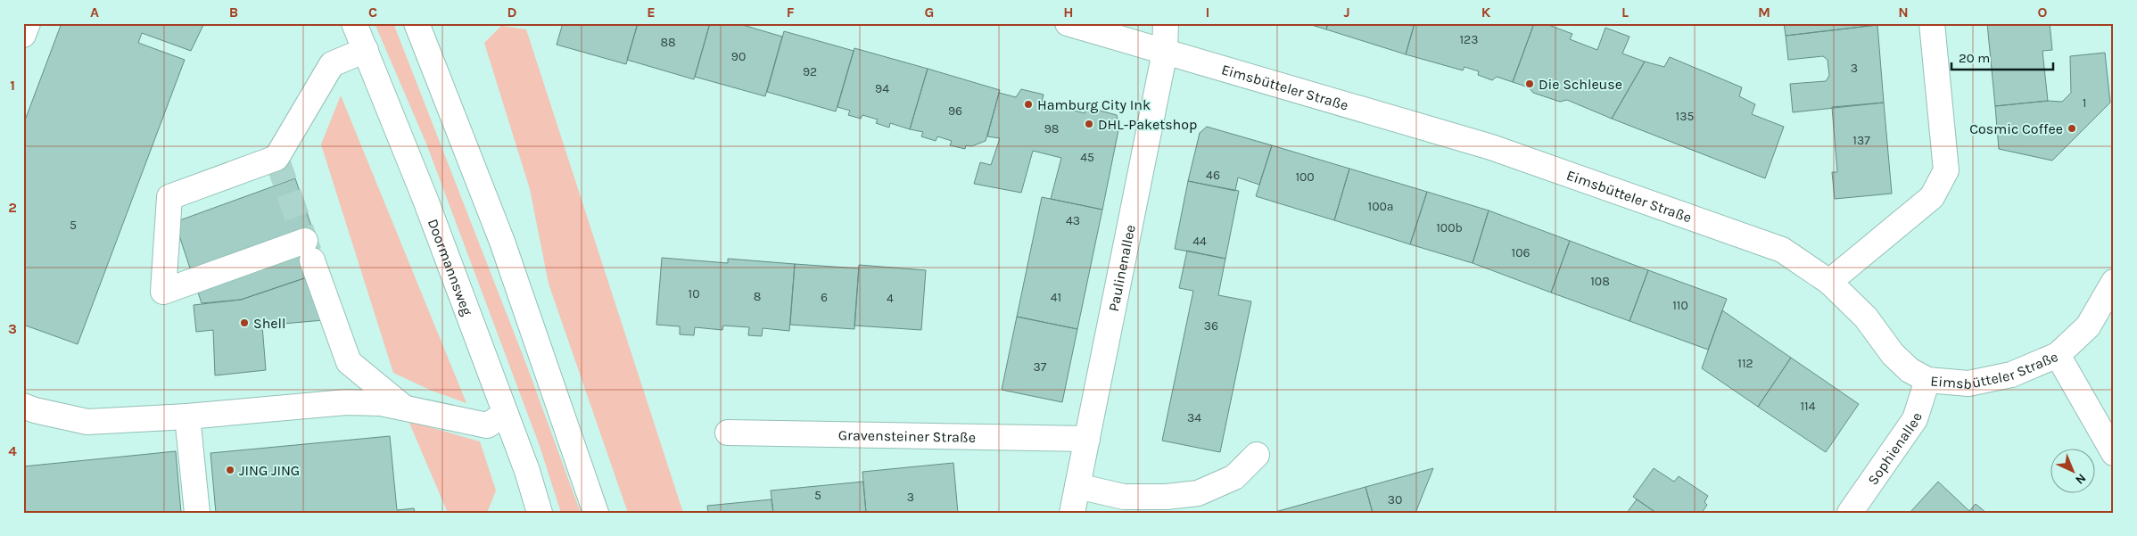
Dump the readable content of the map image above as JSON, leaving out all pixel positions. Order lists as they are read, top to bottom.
{
  "streets": {
    "street": [
      "Eimsbütteler Straße",
      "Doormannsweg",
      "Paulinenallee",
      "Gravensteiner Straße",
      "Sophienallee"
    ]
  },
  "crossings": [
    ["Eimsbütteler Straße", "Paulinenallee"],
    ["Eimsbütteler Straße", "Sophienallee"],
    ["Paulinenallee", "Gravensteiner Straße"]
  ],
  "places": [
    "Die Schleuse",
    "Hamburg City Ink",
    "DHL-Paketshop",
    "Cosmic Coffee",
    "Shell",
    "JING JING"
  ],
  "house_numbers": [
    "123",
    "88",
    "90",
    "3",
    "92",
    "94",
    "1",
    "96",
    "135",
    "98",
    "137",
    "45",
    "46",
    "100",
    "100a",
    "43",
    "5",
    "100b",
    "44",
    "106",
    "108",
    "10",
    "8",
    "6",
    "41",
    "4",
    "110",
    "36",
    "112",
    "37",
    "114",
    "34",
    "5",
    "3",
    "30"
  ],
  "scale_bar": "20 m",
  "north": "bottom right",
  "grid": {
    "columns": [
      "A",
      "B",
      "C",
      "D",
      "E",
      "F",
      "G",
      "H",
      "I",
      "J",
      "K",
      "L",
      "M",
      "N",
      "O"
    ],
    "rows": [
      "1",
      "2",
      "3",
      "4"
    ]
  }
}
